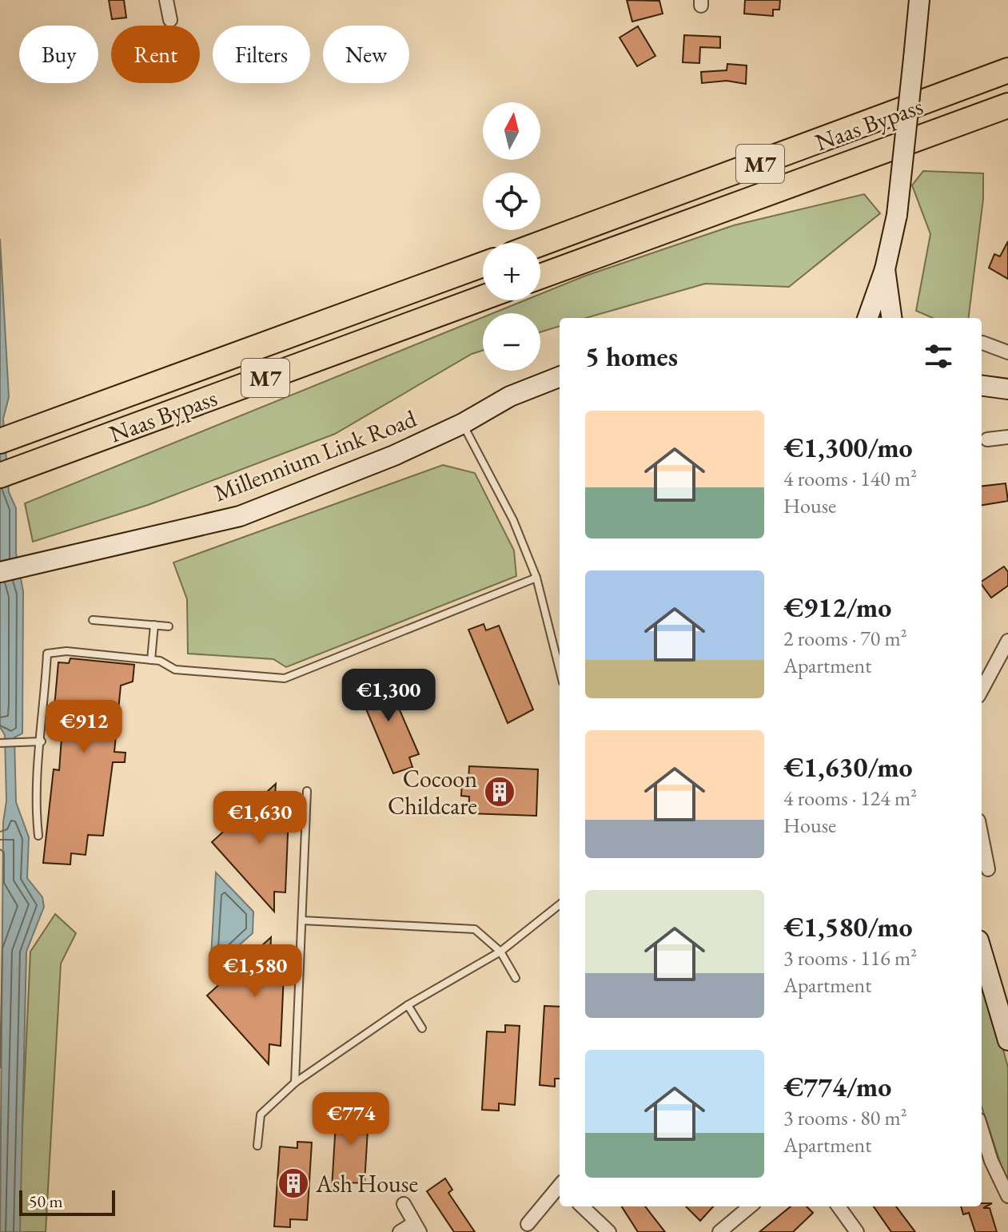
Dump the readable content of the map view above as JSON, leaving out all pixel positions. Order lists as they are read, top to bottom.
{
  "streets": {
    "highway": ["Naas Bypass", "M7"],
    "main road": ["Millennium Link Road"]
  },
  "places": {
    "building": ["Cocoon Childcare", "Ash House"]
  },
  "scale_bar": "50 m",
  "north": "top",
  "page": {
    "chip": [
      "Buy",
      "Rent",
      "Filters",
      "New"
    ],
    "map_buttons": ["+", "−"],
    "heading": "5 homes",
    "list": [
      {
        "name": "€1,300/mo",
        "note": "4 rooms · 140 m² · House"
      },
      {
        "name": "€912/mo",
        "note": "2 rooms · 70 m² · Apartment"
      },
      {
        "name": "€1,630/mo",
        "note": "4 rooms · 124 m² · House"
      },
      {
        "name": "€1,580/mo",
        "note": "3 rooms · 116 m² · Apartment"
      },
      {
        "name": "€774/mo",
        "note": "3 rooms · 80 m² · Apartment"
      }
    ],
    "price": [
      "€1,300",
      "€912",
      "€1,630",
      "€1,580",
      "€774"
    ],
    "scale": "50 m"
  }
}
